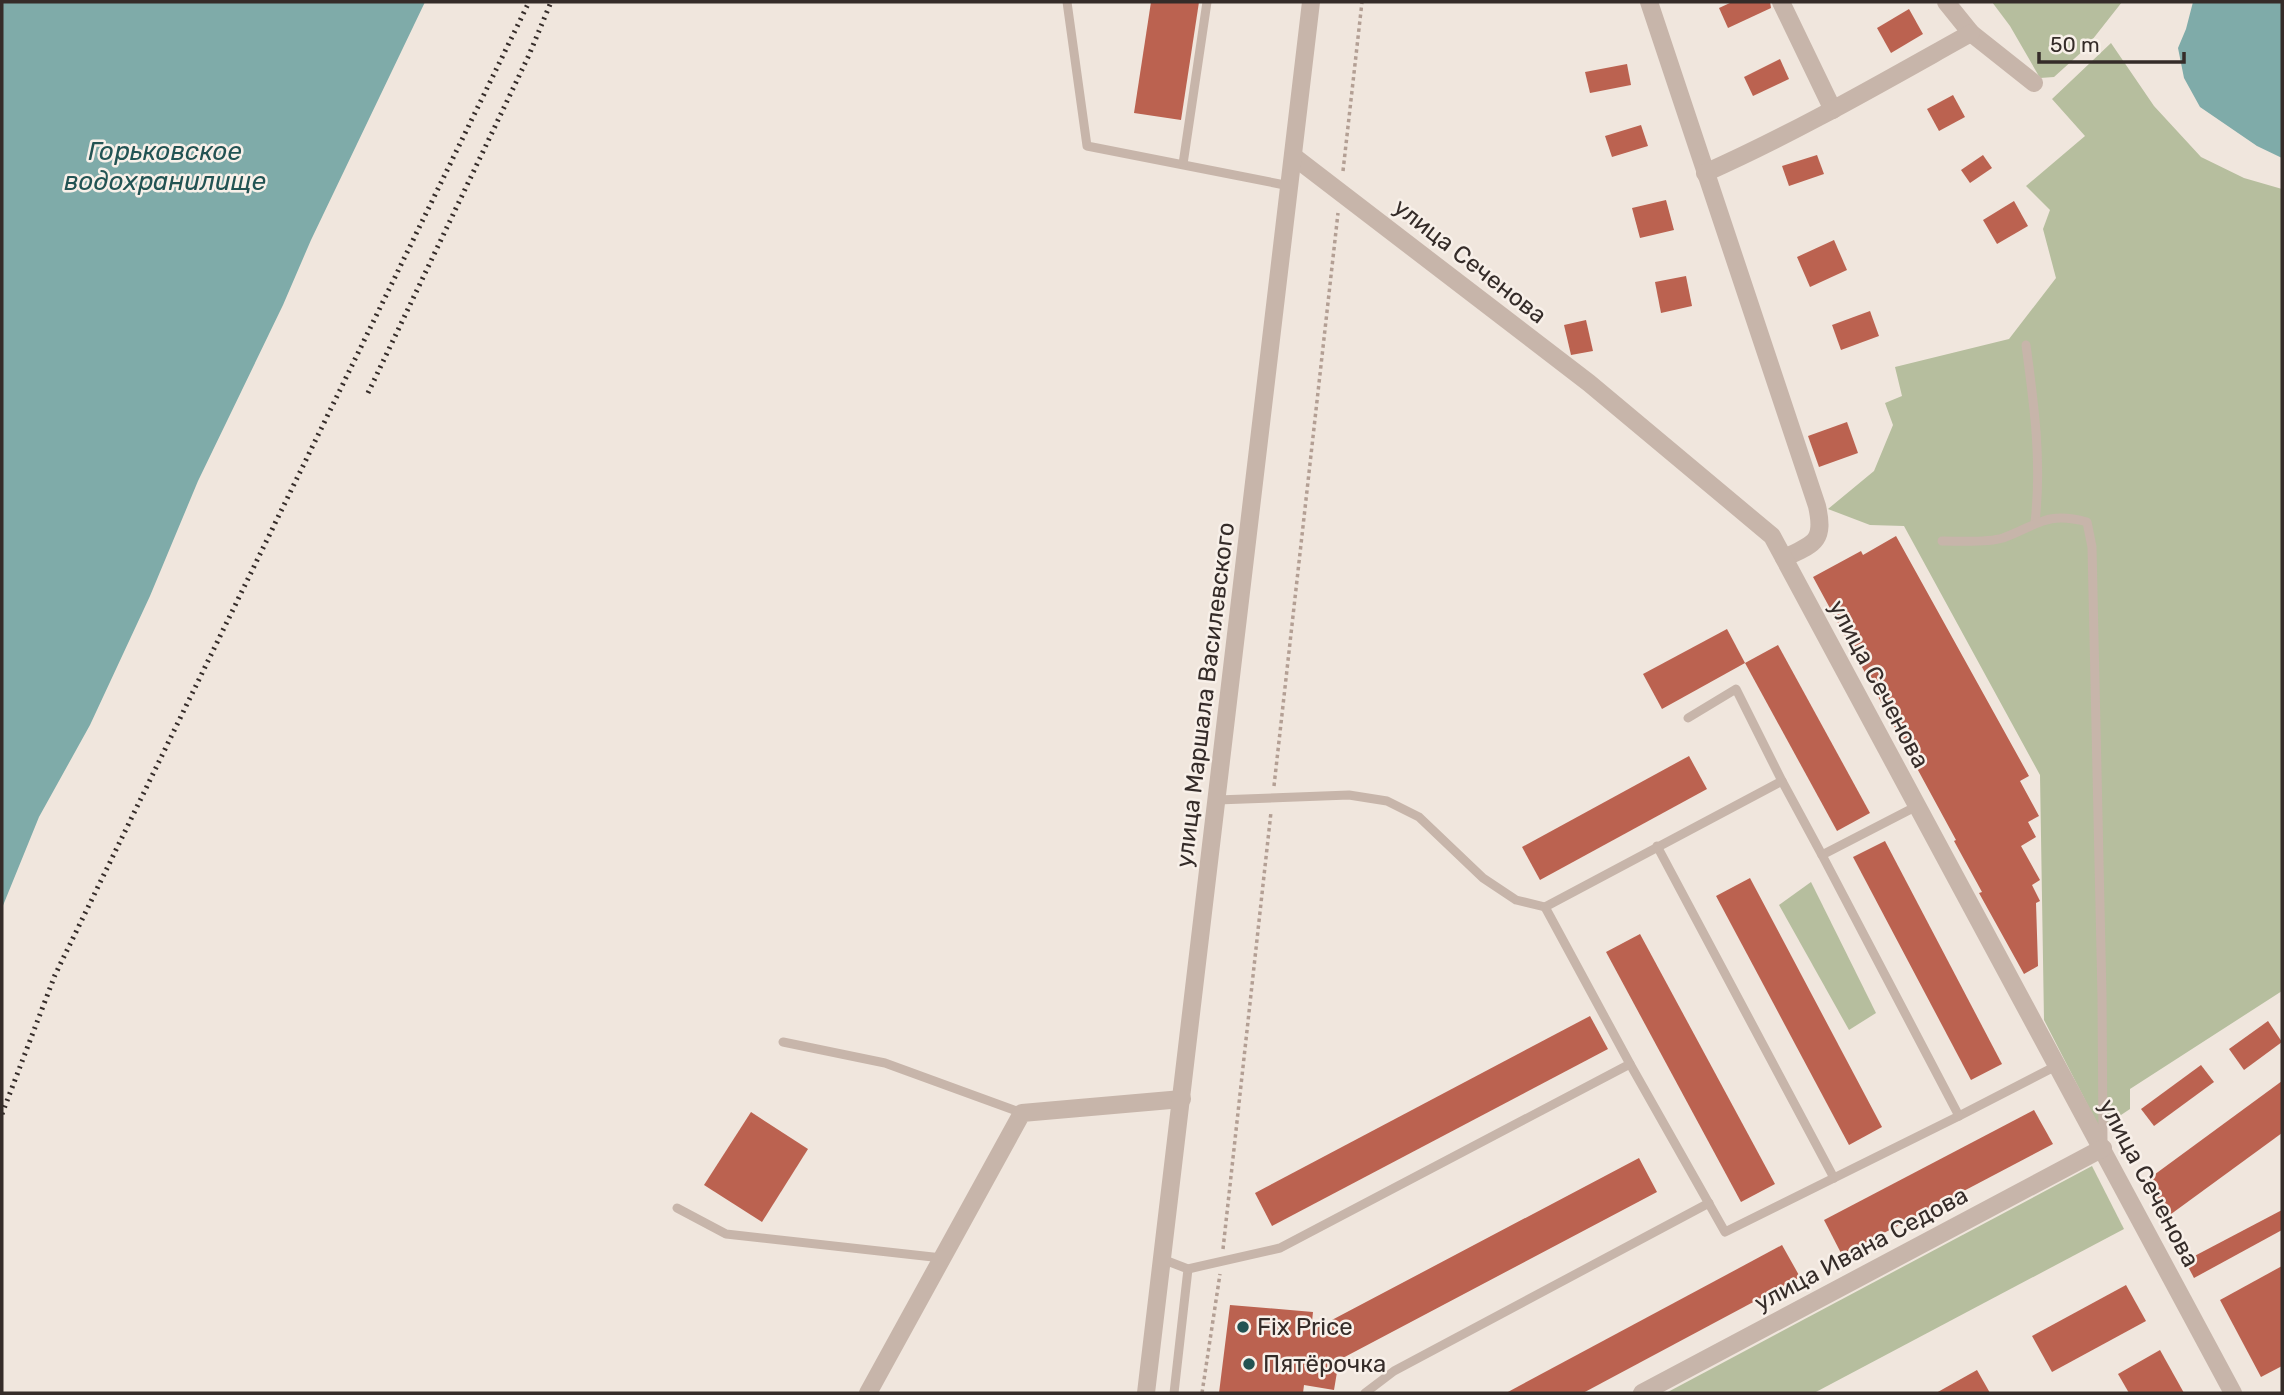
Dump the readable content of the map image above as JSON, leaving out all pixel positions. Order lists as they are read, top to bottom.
{
  "streets": {
    "street": ["улица Сеченова", "улица Маршала Василевского", "улица Ивана Седова"]
  },
  "crossings": [
    ["улица Сеченова", "улица Маршала Василевского"],
    ["улица Сеченова", "улица Ивана Седова"]
  ],
  "water": ["Горьковское водохранилище"],
  "places": ["Fix Price", "Пятёрочка"],
  "scale_bar": "50 m"
}
